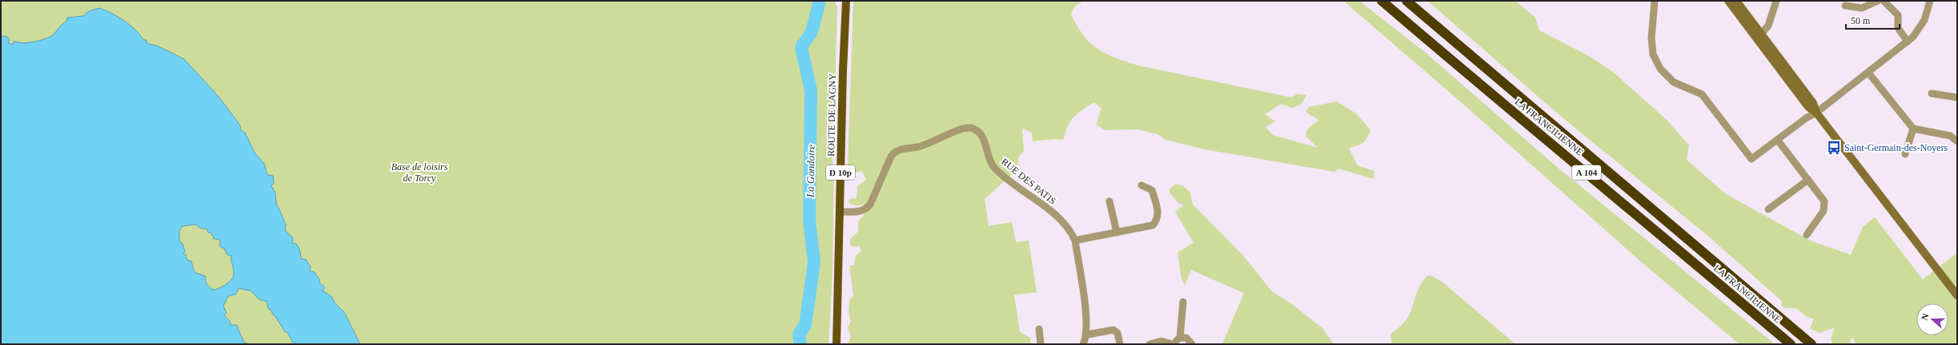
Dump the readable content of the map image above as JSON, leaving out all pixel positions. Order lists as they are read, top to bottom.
{
  "streets": {
    "highway": ["LA FRANCILIENNE", "A 104"],
    "main road": ["ROUTE DE LAGNY", "D 10p"],
    "street": ["RUE DES PATIS"]
  },
  "crossings": [
    ["ROUTE DE LAGNY", "RUE DES PATIS"]
  ],
  "water": ["La Gondoire"],
  "parks": ["Base de loisirs de Torcy"],
  "places": {
    "bus stop": ["Saint-Germain-des-Noyers"]
  },
  "scale_bar": "50 m",
  "north": "left"
}
